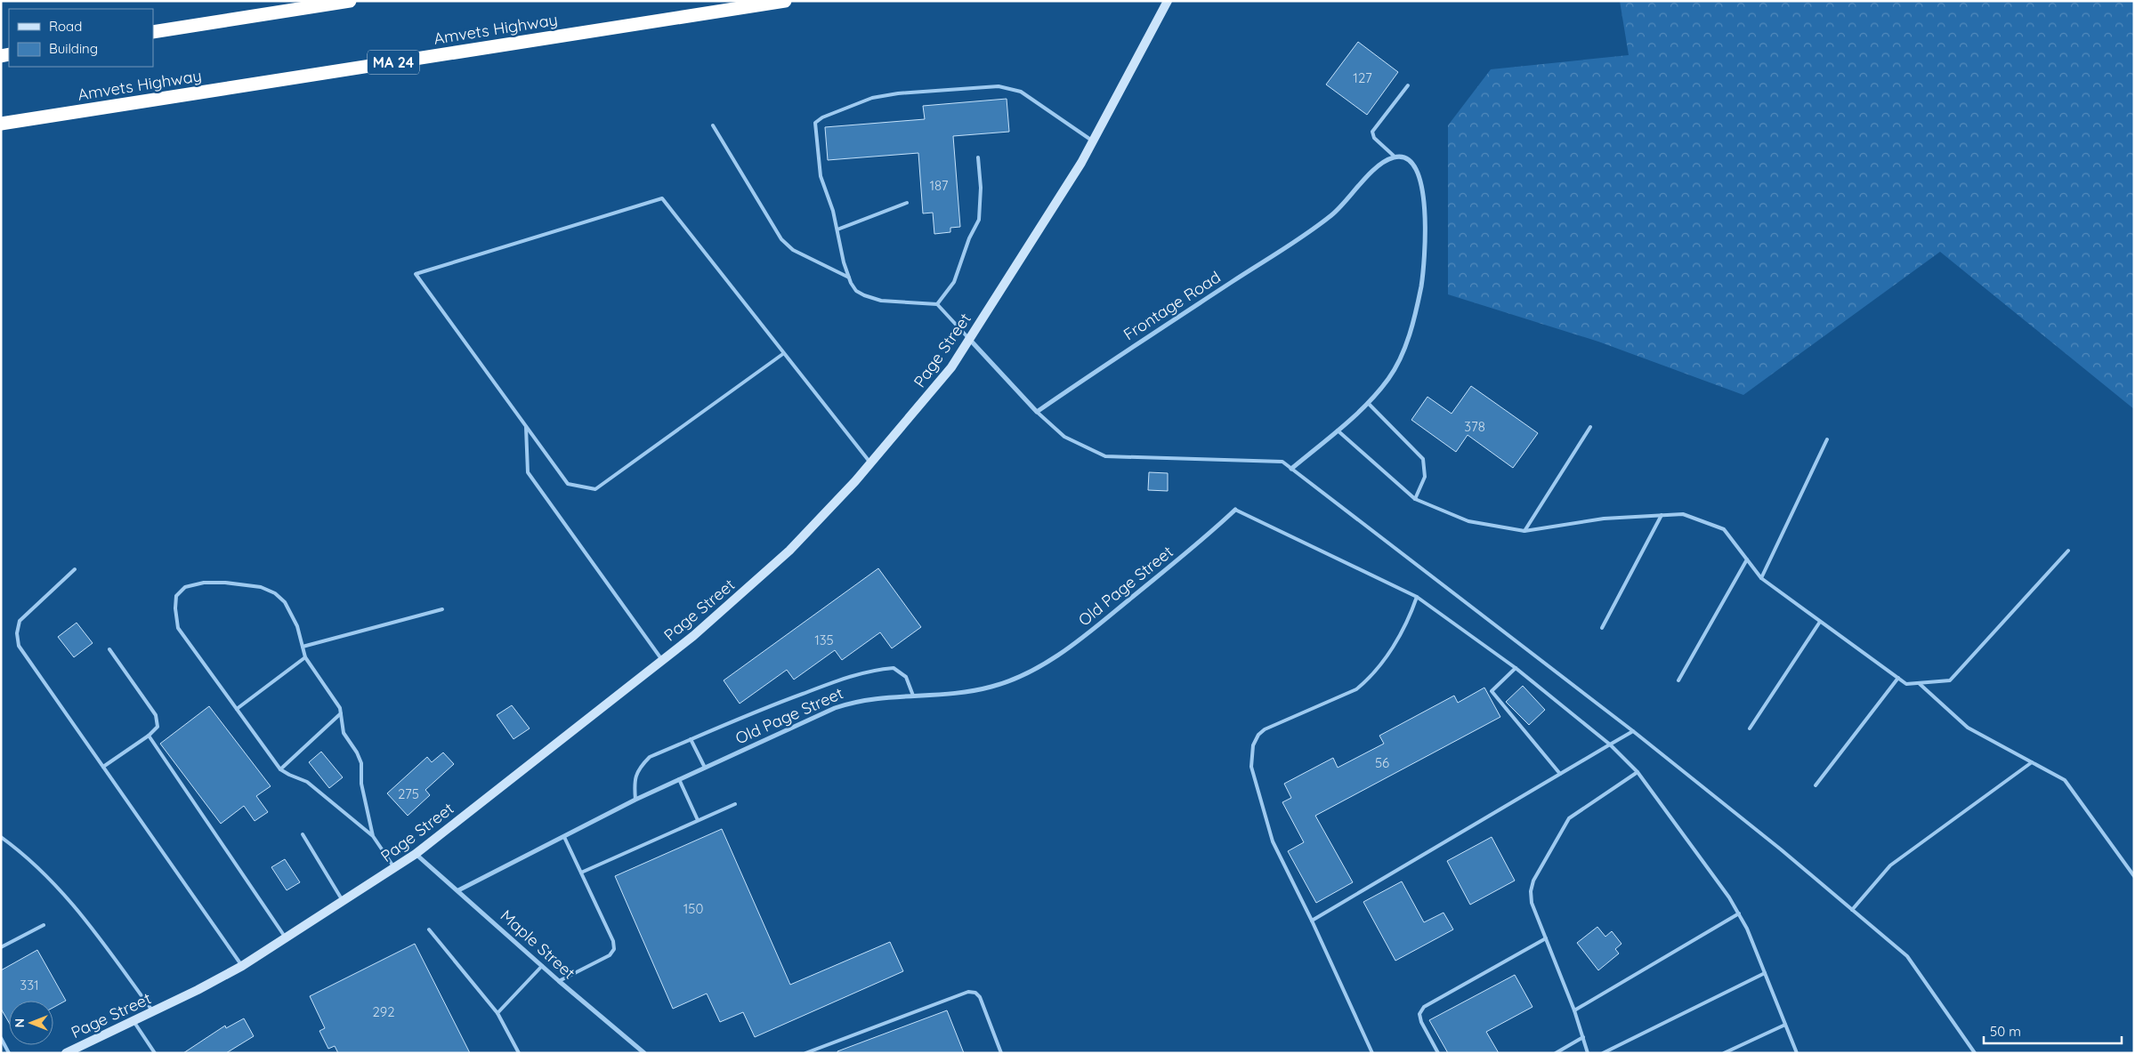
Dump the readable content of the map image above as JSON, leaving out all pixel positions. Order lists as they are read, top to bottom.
{
  "streets": {
    "highway": ["Amvets Highway", "MA 24"],
    "main road": ["Page Street"],
    "street": ["Frontage Road", "Old Page Street", "Maple Street"]
  },
  "crossings": [
    ["Page Street", "Maple Street"],
    ["Old Page Street", "Maple Street"]
  ],
  "house_numbers": [
    "127",
    "187",
    "378",
    "135",
    "56",
    "275",
    "150",
    "331",
    "292"
  ],
  "legend": ["Road", "Building"],
  "scale_bar": "50 m",
  "north": "left"
}
